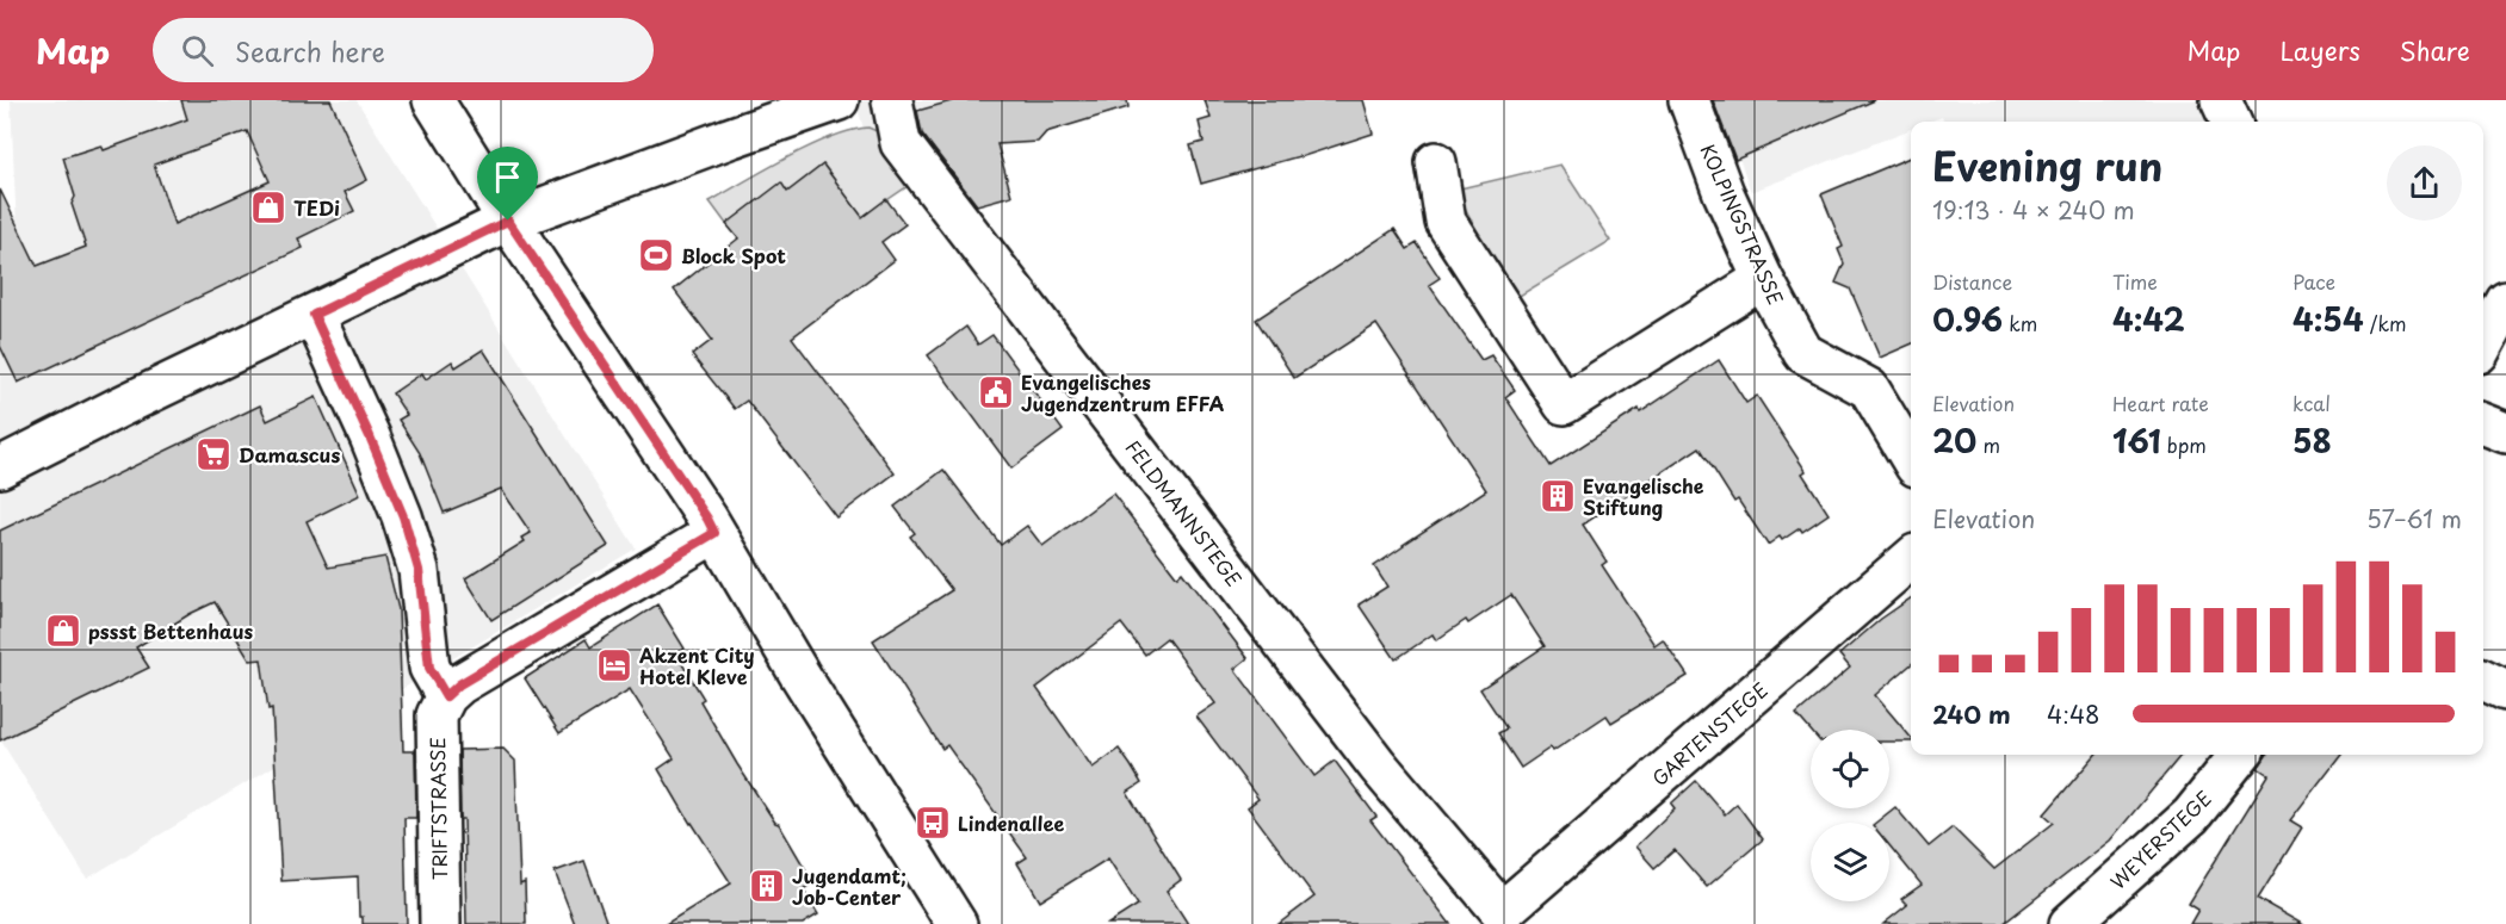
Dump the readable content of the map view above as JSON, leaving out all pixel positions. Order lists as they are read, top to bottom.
{
  "streets": {
    "street": [
      "KOLPINGSTRASSE",
      "FELDMANNSTEGE",
      "GARTENSTEGE",
      "TRIFTSTRASSE",
      "WEYERSTEGE"
    ]
  },
  "crossings": [
    ["FELDMANNSTEGE", "GARTENSTEGE"]
  ],
  "places": {
    "shop": ["TEDi", "pssst Bettenhaus"],
    "sports": ["Block Spot"],
    "public building": ["Evangelisches Jugendzentrum EFFA"],
    "supermarket": ["Damascus"],
    "building": ["Evangelische Stiftung", "Jugendamt; Job-Center"],
    "hotel": ["Akzent City Hotel Kleve"],
    "bus stop": ["Lindenallee"]
  },
  "page": {
    "header": "Map",
    "search": "Search here",
    "nav": ["Map", "Layers", "Share"],
    "heading": ["Evening run", "19:13 · 4 × 240 m"],
    "stats": [
      ["Distance", "0.96 km"],
      ["Time", "4:42"],
      ["Pace", "4:54 /km"],
      ["Elevation", "20 m"],
      ["Heart rate", "161 bpm"],
      ["kcal", "58"]
    ],
    "chart": ["Elevation", "57–61 m"],
    "list": [
      {
        "name": "240 m",
        "note": "4:48"
      }
    ]
  }
}
